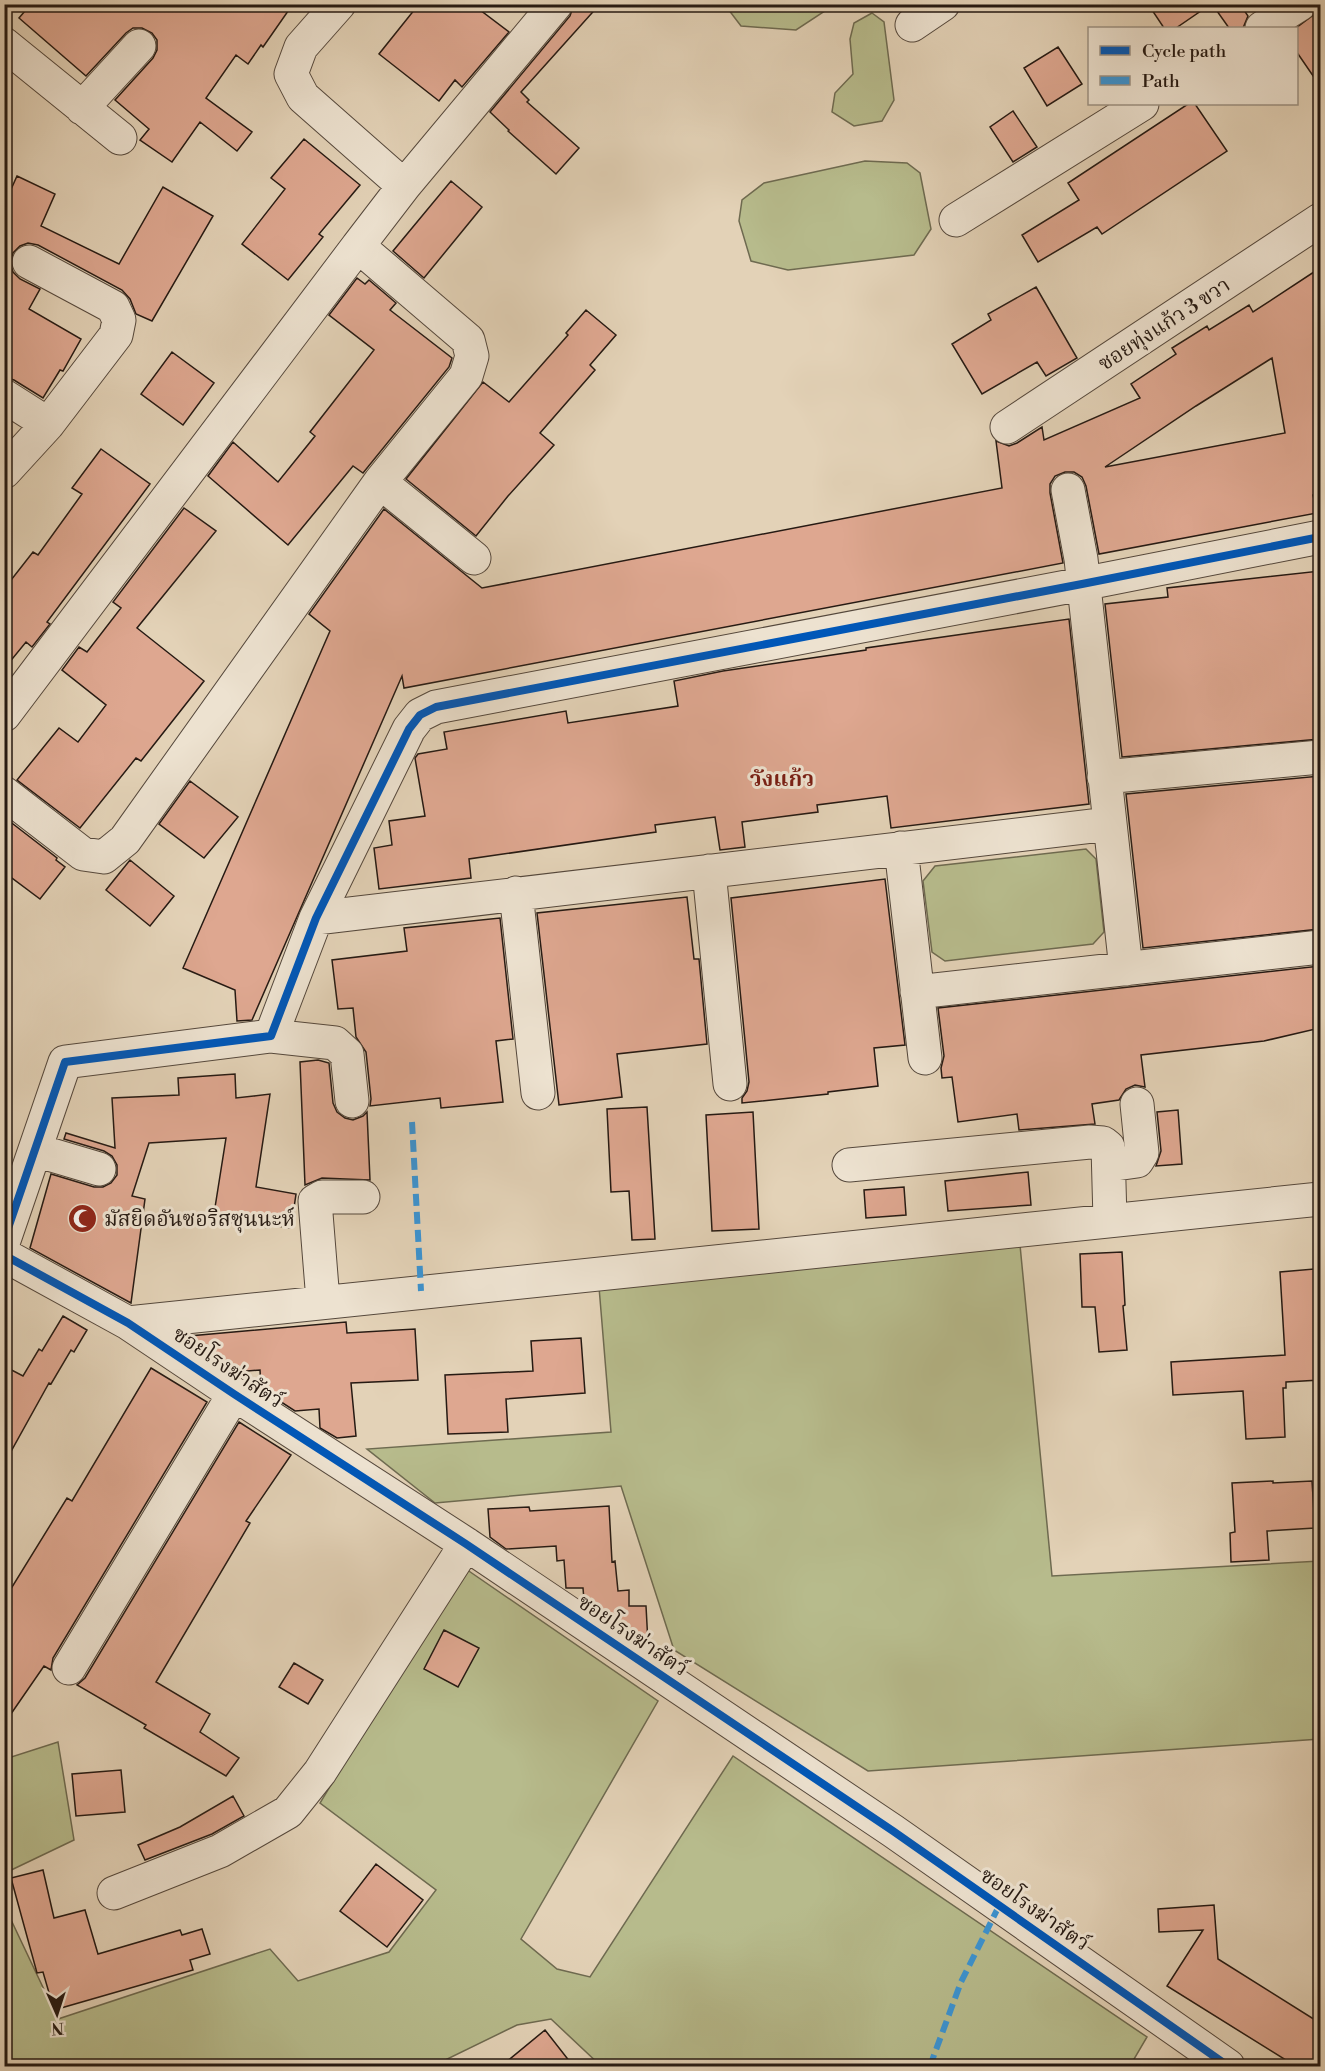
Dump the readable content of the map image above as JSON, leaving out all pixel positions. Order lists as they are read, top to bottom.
{
  "streets": {
    "street": ["ซอยทุ่งแก้ว 3 ขวา", "ซอยโรงฆ่าสัตว์"]
  },
  "districts": ["วังแก้ว"],
  "places": {
    "mosque": ["มัสยิดอันซอริสซุนนะห์"]
  },
  "legend": ["Cycle path", "Path"],
  "north": "bottom"
}
